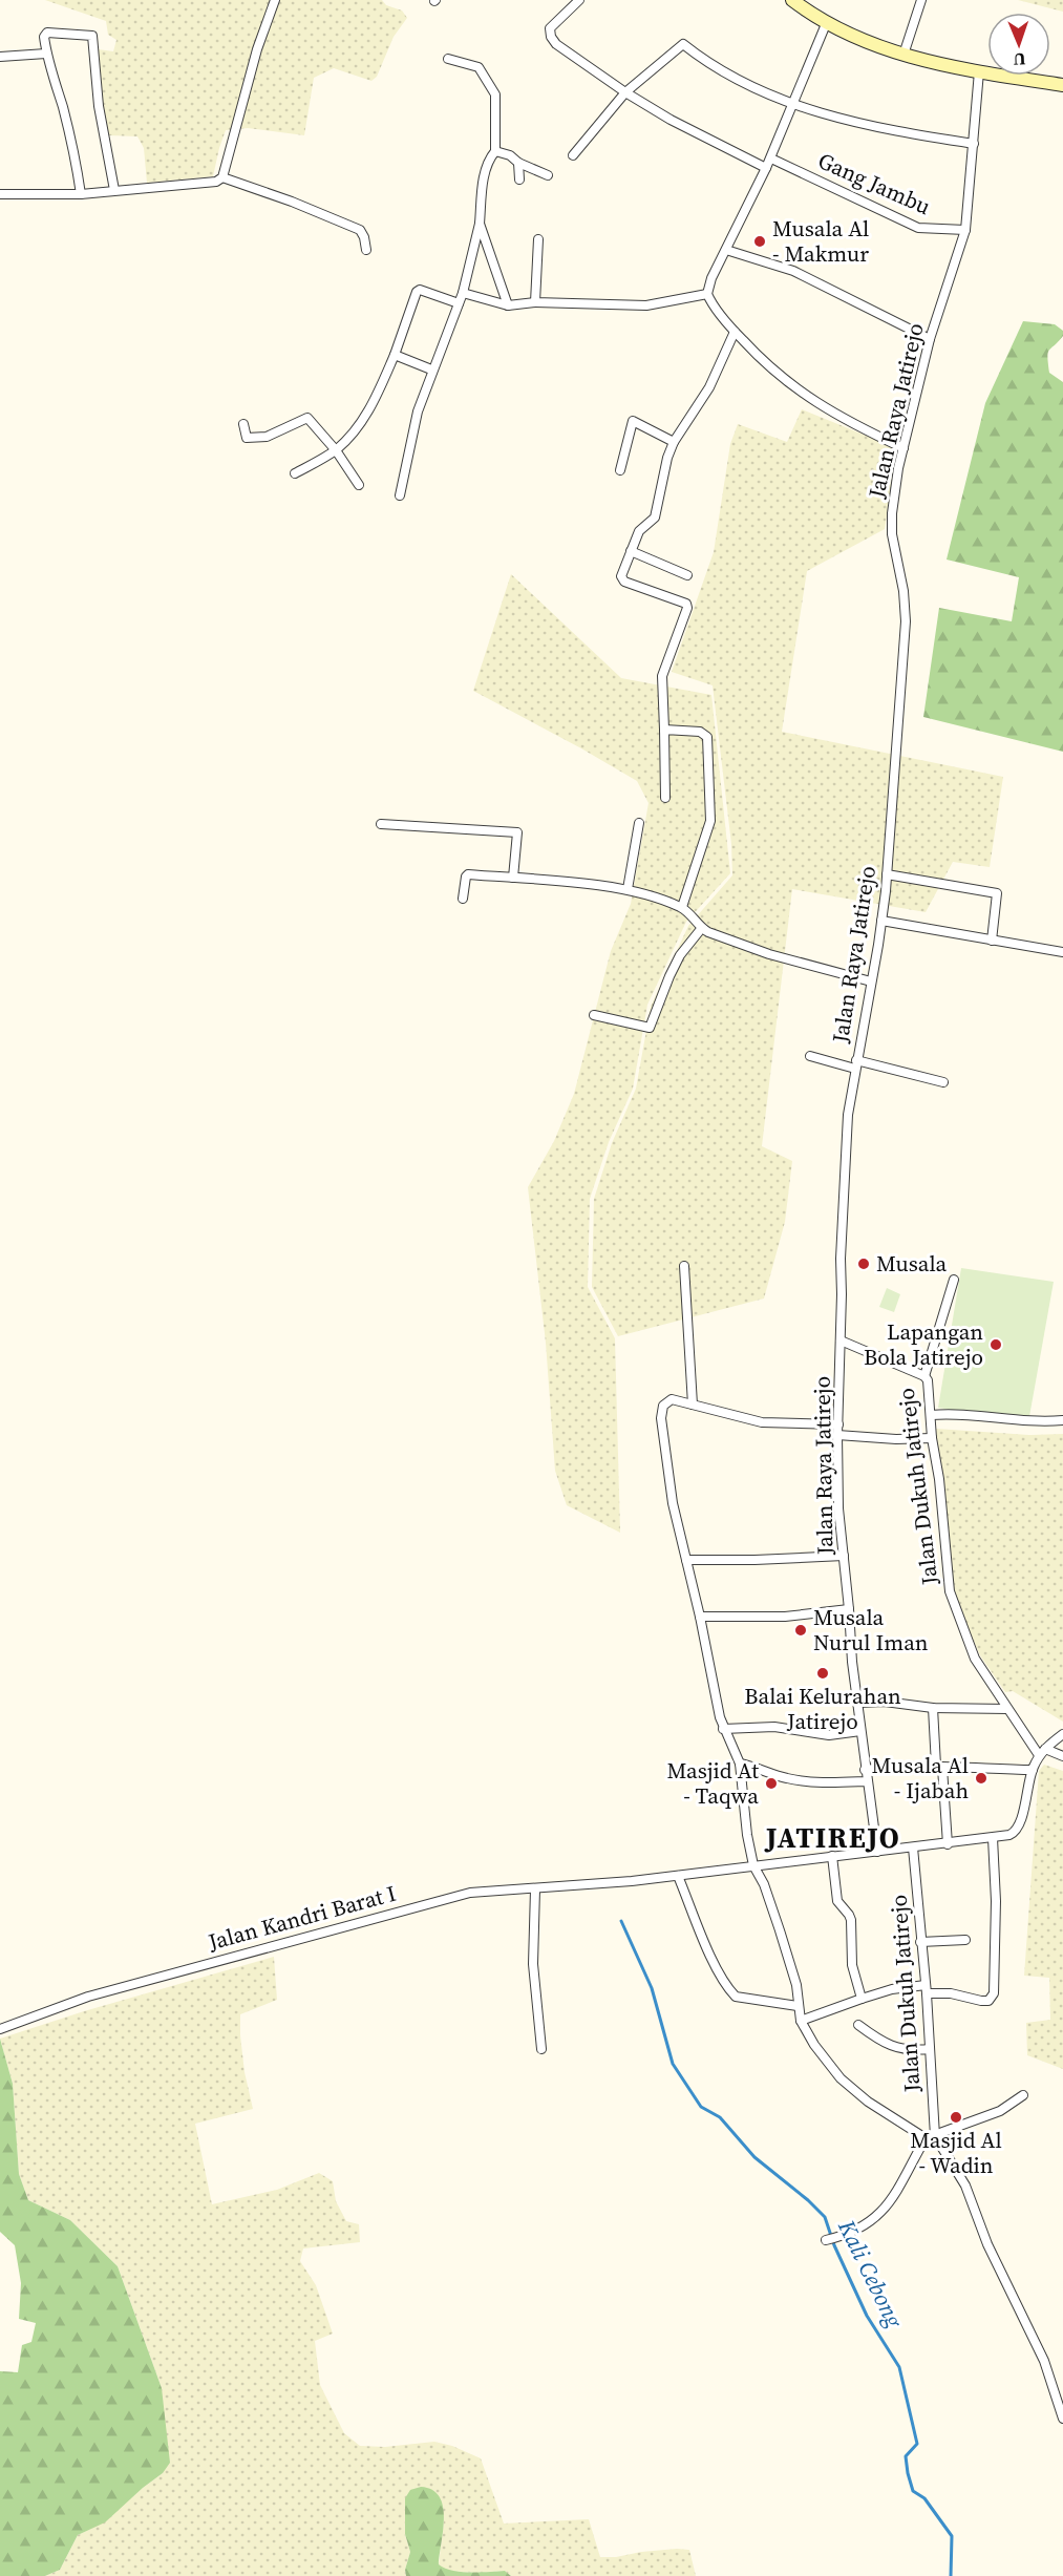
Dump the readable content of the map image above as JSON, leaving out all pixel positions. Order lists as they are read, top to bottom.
{
  "streets": {
    "street": [
      "Gang Jambu",
      "Jalan Raya Jatirejo",
      "Jalan Dukuh Jatirejo",
      "Jalan Kandri Barat I"
    ]
  },
  "crossings": [
    ["Gang Jambu", "Jalan Raya Jatirejo"],
    ["Jalan Raya Jatirejo", "Jalan Dukuh Jatirejo"]
  ],
  "districts": ["JATIREJO"],
  "water": ["Kali Cebong"],
  "places": [
    "Musala Al - Makmur",
    "Musala",
    "Lapangan Bola Jatirejo",
    "Musala Nurul Iman",
    "Balai Kelurahan Jatirejo",
    "Musala Al - Ijabah",
    "Masjid At - Taqwa",
    "Masjid Al - Wadin"
  ],
  "north": "bottom"
}
